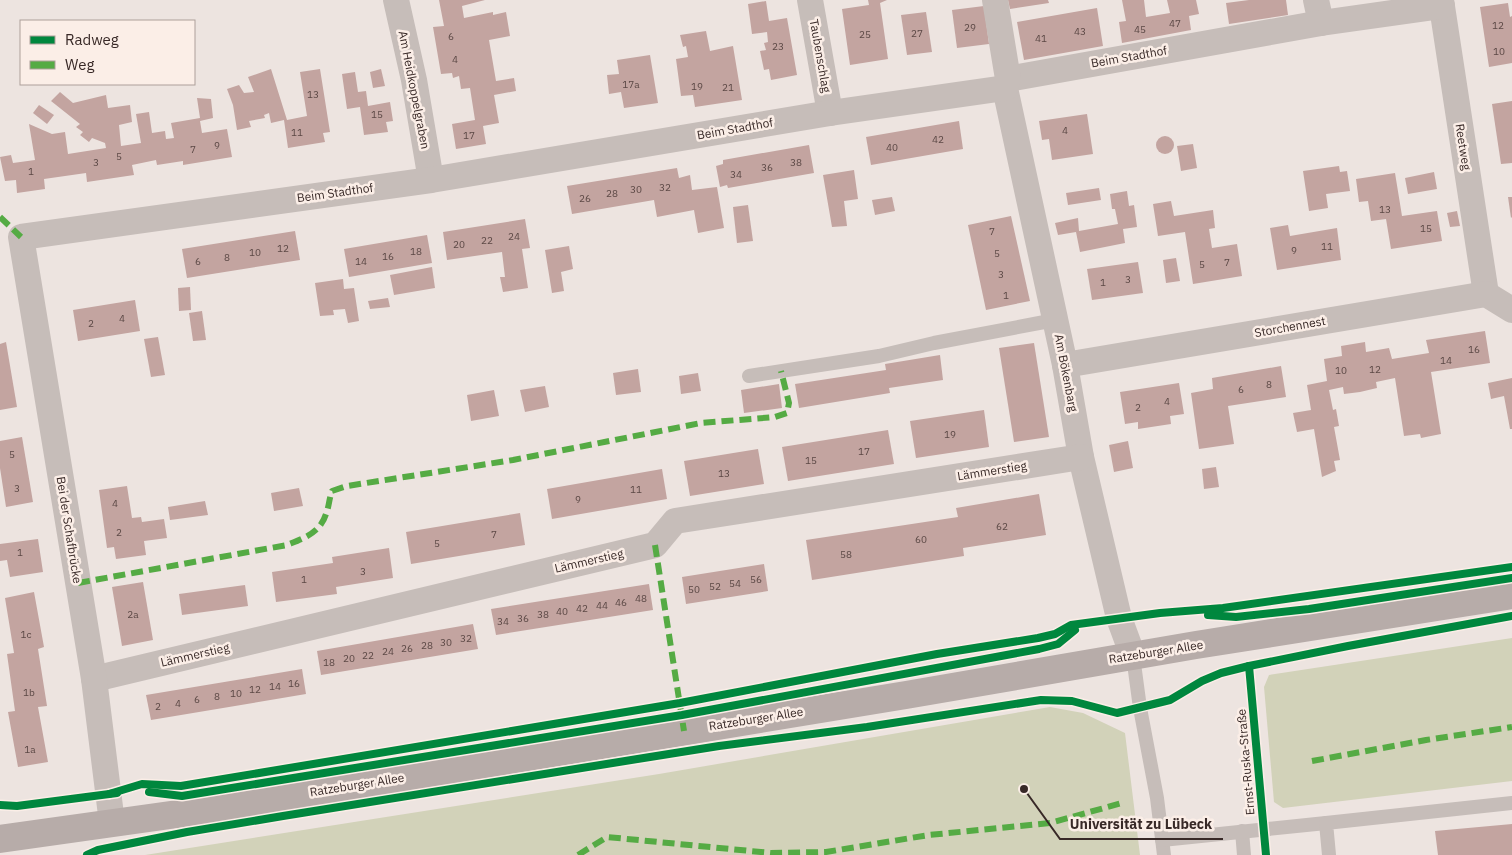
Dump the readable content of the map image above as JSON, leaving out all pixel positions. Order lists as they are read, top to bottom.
{
  "streets": {
    "main road": ["Ratzeburger Allee"],
    "street": [
      "Taubenschlag",
      "Beim Stadthof",
      "Am Heidkoppelgraben",
      "Reetweg",
      "Storchennest",
      "Am Bökenbarg",
      "Lämmerstieg",
      "Bei der Schafbrücke"
    ],
    "cycle path": ["Ernst-Ruska-Straße"]
  },
  "crossings": [
    ["Taubenschlag", "Beim Stadthof"],
    ["Beim Stadthof", "Am Heidkoppelgraben"],
    ["Beim Stadthof", "Reetweg"],
    ["Beim Stadthof", "Am Bökenbarg"],
    ["Beim Stadthof", "Bei der Schafbrücke"],
    ["Reetweg", "Storchennest"],
    ["Storchennest", "Am Bökenbarg"],
    ["Am Bökenbarg", "Lämmerstieg"],
    ["Am Bökenbarg", "Ratzeburger Allee"],
    ["Lämmerstieg", "Bei der Schafbrücke"],
    ["Bei der Schafbrücke", "Ratzeburger Allee"]
  ],
  "places": ["Universität zu Lübeck"],
  "house_numbers": [
    "47",
    "12",
    "29",
    "45",
    "43",
    "27",
    "25",
    "6",
    "41",
    "23",
    "10",
    "4",
    "17a",
    "19",
    "21",
    "13",
    "15",
    "4",
    "11",
    "17",
    "42",
    "9",
    "40",
    "7",
    "5",
    "3",
    "38",
    "36",
    "1",
    "34",
    "32",
    "30",
    "28",
    "26",
    "13",
    "15",
    "7",
    "24",
    "22",
    "20",
    "11",
    "12",
    "9",
    "18",
    "10",
    "5",
    "16",
    "8",
    "6",
    "14",
    "7",
    "5",
    "3",
    "3",
    "1",
    "1",
    "4",
    "2",
    "16",
    "14",
    "12",
    "10",
    "8",
    "6",
    "4",
    "2",
    "19",
    "17",
    "5",
    "15",
    "13",
    "3",
    "11",
    "9",
    "4",
    "62",
    "2",
    "7",
    "60",
    "5",
    "1",
    "58",
    "3",
    "1",
    "56",
    "54",
    "52",
    "50",
    "48",
    "46",
    "44",
    "42",
    "40",
    "2a",
    "38",
    "36",
    "34",
    "1c",
    "32",
    "30",
    "28",
    "26",
    "24",
    "22",
    "20",
    "18",
    "16",
    "14",
    "12",
    "1b",
    "10",
    "8",
    "6",
    "4",
    "2",
    "1a"
  ],
  "legend": ["Radweg", "Weg"]
}
